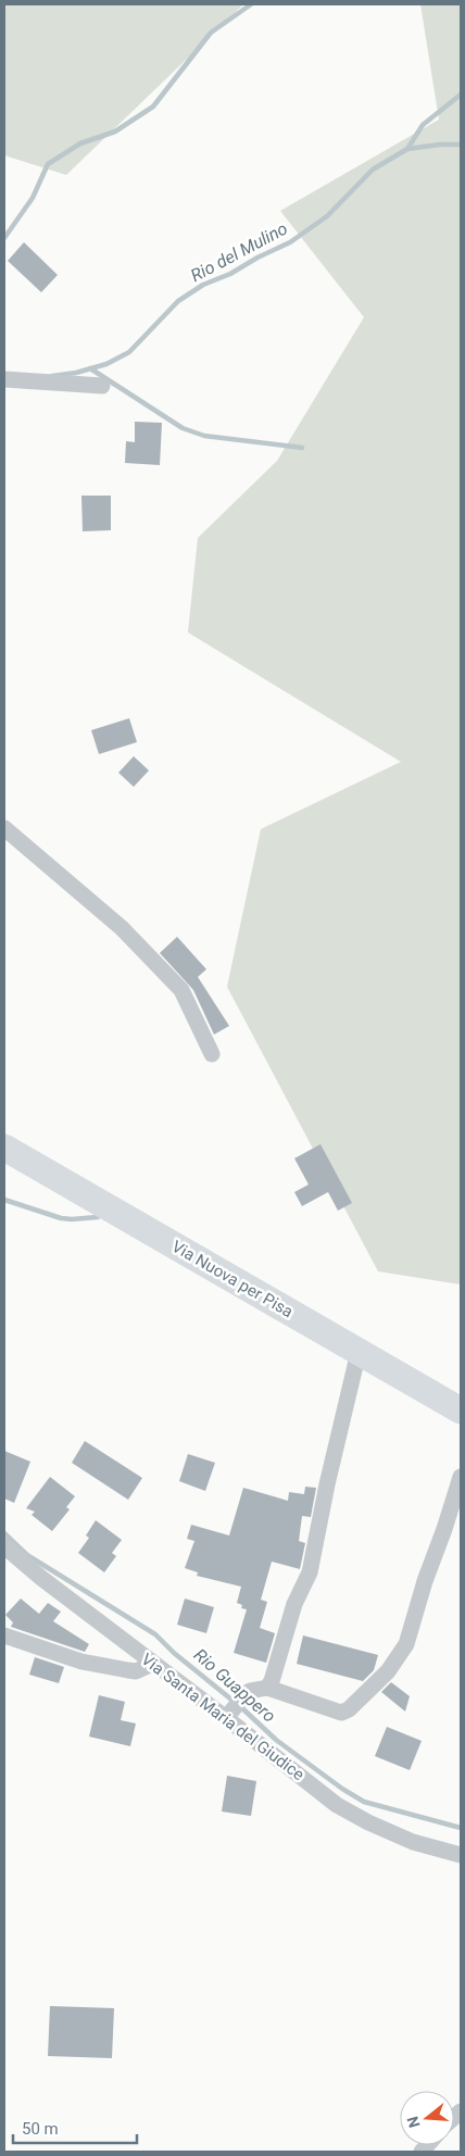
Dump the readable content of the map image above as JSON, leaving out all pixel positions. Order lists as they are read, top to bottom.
{
  "streets": {
    "main road": ["Via Nuova per Pisa"],
    "street": ["Via Santa Maria del Giudice"]
  },
  "water": ["Rio del Mulino", "Rio Guappero"],
  "scale_bar": "50 m",
  "north": "left"
}
